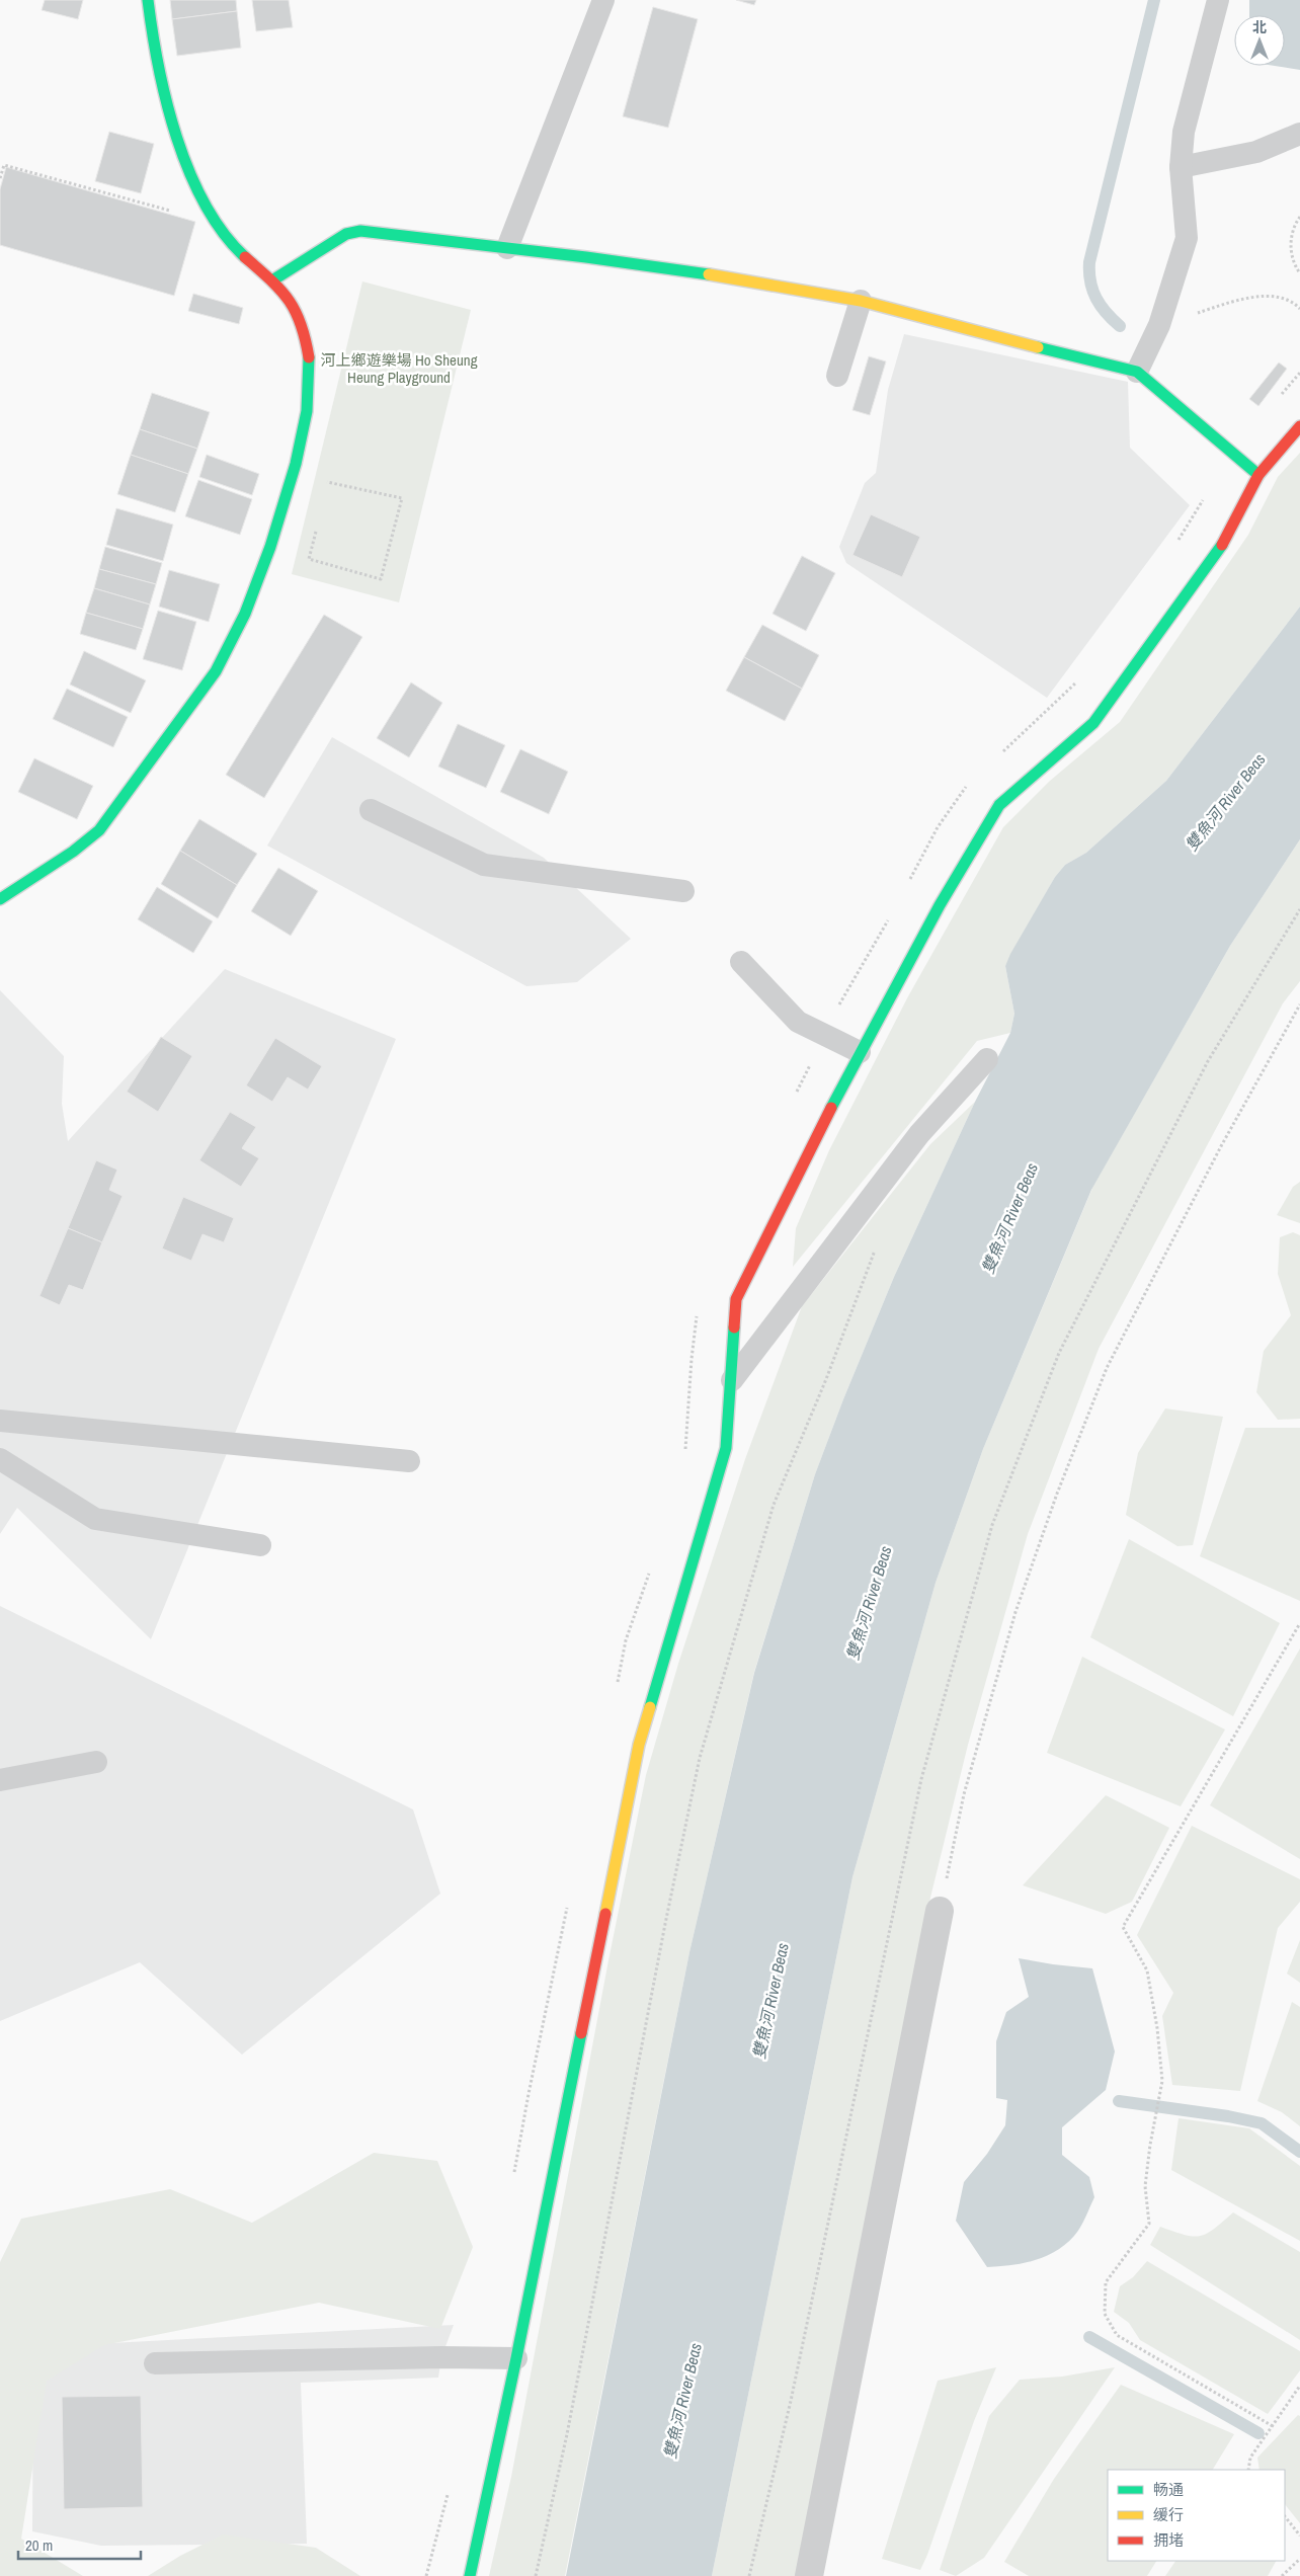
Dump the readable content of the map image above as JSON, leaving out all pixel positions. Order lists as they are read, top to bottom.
{
  "water": ["雙魚河 River Beas"],
  "parks": ["河上鄉遊樂場 Ho Sheung Heung Playground"],
  "legend": ["畅通", "缓行", "拥堵"],
  "scale_bar": "20 m",
  "north": "top"
}
